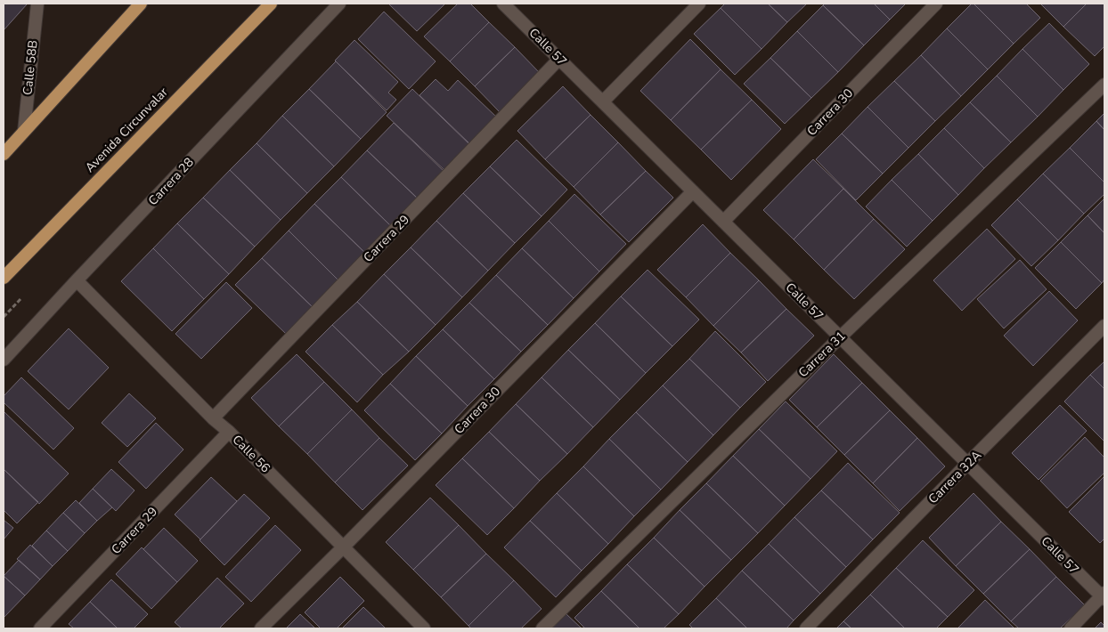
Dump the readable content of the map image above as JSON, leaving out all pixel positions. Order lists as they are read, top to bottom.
{
  "streets": {
    "highway": ["Avenida Circunvalar"],
    "street": [
      "Calle 57",
      "Calle 58B",
      "Carrera 30",
      "Carrera 28",
      "Carrera 29",
      "Carrera 31",
      "Calle 56",
      "Carrera 32A"
    ]
  },
  "crossings": [
    ["Calle 57", "Carrera 30"],
    ["Calle 57", "Carrera 29"],
    ["Calle 57", "Carrera 31"],
    ["Calle 57", "Carrera 32A"],
    ["Carrera 30", "Calle 56"],
    ["Carrera 28", "Calle 56"],
    ["Carrera 29", "Calle 56"]
  ]
}
